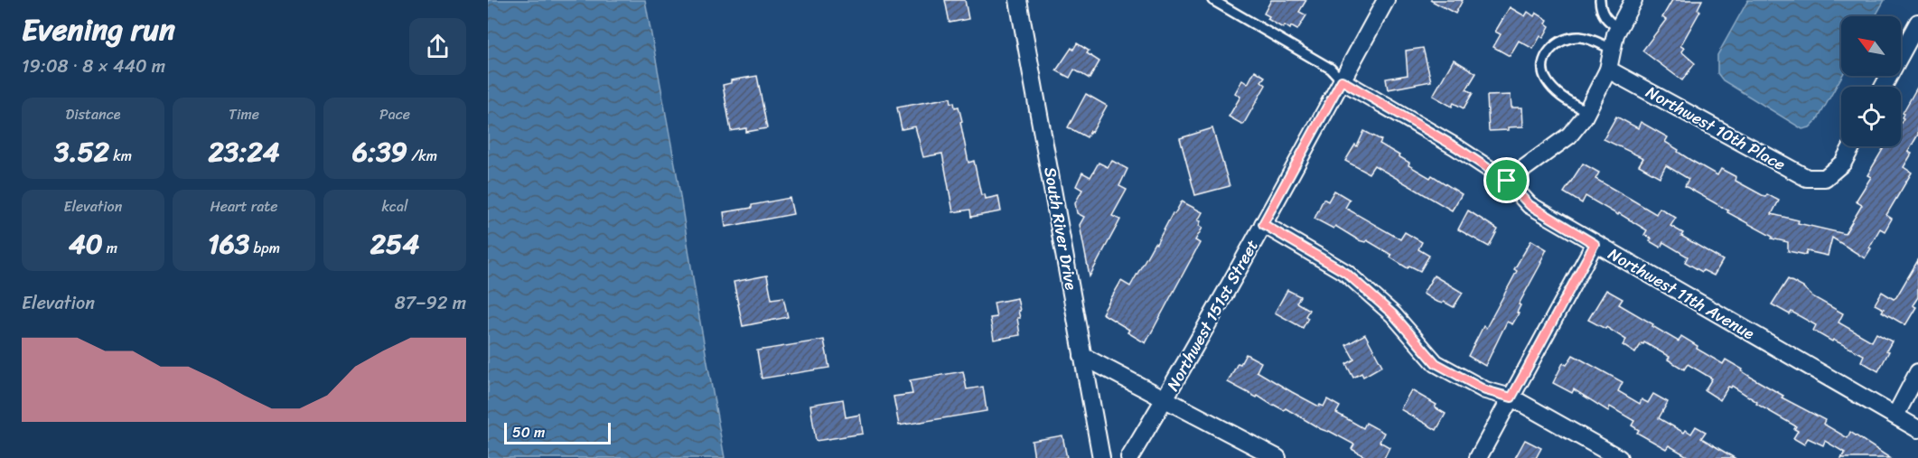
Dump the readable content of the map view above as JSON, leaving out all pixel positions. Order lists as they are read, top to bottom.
{
  "streets": {
    "street": [
      "Northwest 10th Place",
      "South River Drive",
      "Northwest 11th Avenue",
      "Northwest 151st Street"
    ]
  },
  "crossings": [
    ["Northwest 11th Avenue", "Northwest 151st Street"]
  ],
  "scale_bar": "50 m",
  "north": "top left",
  "page": {
    "heading": ["Evening run", "19:08 · 8 × 440 m"],
    "stats": [
      ["Distance", "3.52 km"],
      ["Time", "23:24"],
      ["Pace", "6:39 /km"],
      ["Elevation", "40 m"],
      ["Heart rate", "163 bpm"],
      ["kcal", "254"]
    ],
    "chart": ["Elevation", "87–92 m"],
    "scale": "50 m"
  }
}
